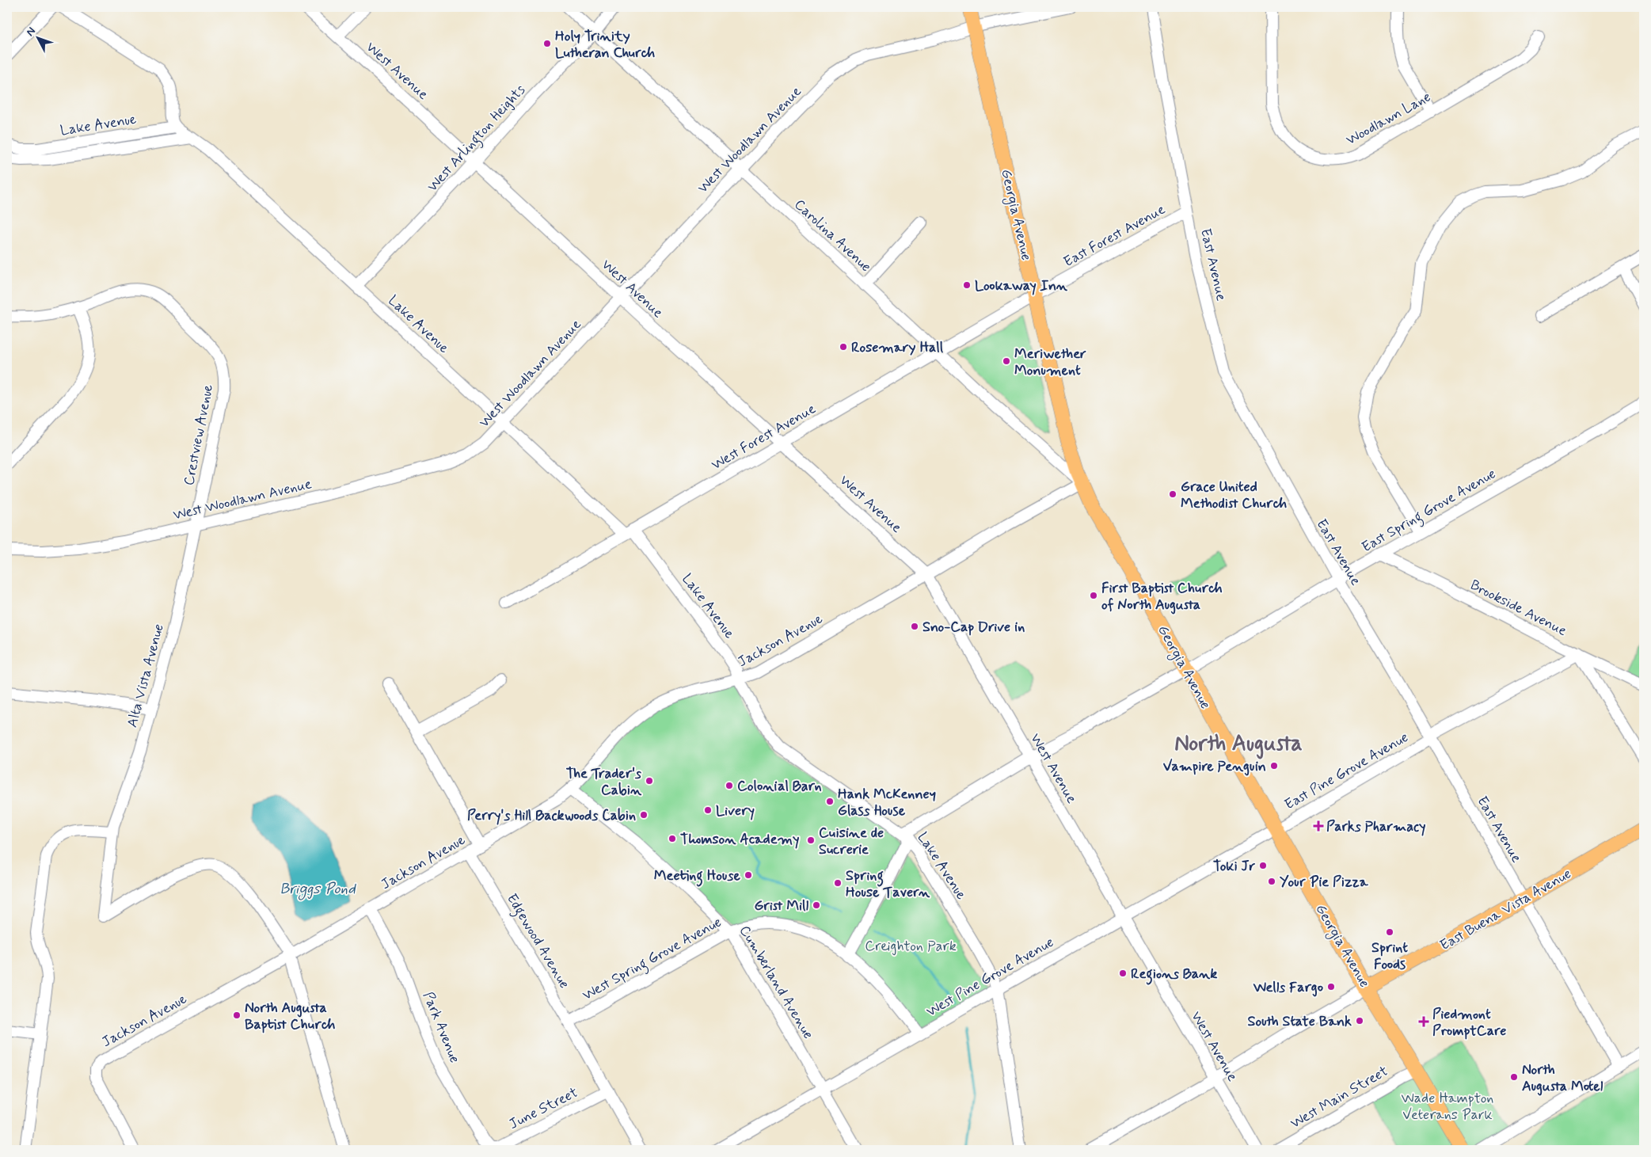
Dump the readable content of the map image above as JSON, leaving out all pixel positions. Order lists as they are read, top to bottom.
{
  "streets": {
    "main road": ["Georgia Avenue", "East Buena Vista Avenue"],
    "street": [
      "West Avenue",
      "Woodlawn Lane",
      "Lake Avenue",
      "West Arlington Heights",
      "West Woodlawn Avenue",
      "Carolina Avenue",
      "East Forest Avenue",
      "East Avenue",
      "Crestview Avenue",
      "West Forest Avenue",
      "East Spring Grove Avenue",
      "Brookside Avenue",
      "Jackson Avenue",
      "Alta Vista Avenue",
      "East Pine Grove Avenue",
      "Edgewood Avenue",
      "West Spring Grove Avenue",
      "West Pine Grove Avenue",
      "Cumberland Avenue",
      "Park Avenue",
      "West Main Street",
      "June Street"
    ]
  },
  "crossings": [
    ["West Avenue", "West Arlington Heights"],
    ["West Avenue", "West Woodlawn Avenue"],
    ["West Avenue", "West Forest Avenue"],
    ["West Avenue", "Jackson Avenue"],
    ["West Avenue", "West Pine Grove Avenue"],
    ["Lake Avenue", "West Arlington Heights"],
    ["Lake Avenue", "West Woodlawn Avenue"],
    ["Lake Avenue", "West Forest Avenue"],
    ["Lake Avenue", "Jackson Avenue"],
    ["Lake Avenue", "West Pine Grove Avenue"],
    ["West Arlington Heights", "Carolina Avenue"],
    ["West Woodlawn Avenue", "Georgia Avenue"],
    ["West Woodlawn Avenue", "Carolina Avenue"],
    ["West Woodlawn Avenue", "Crestview Avenue"],
    ["West Woodlawn Avenue", "Alta Vista Avenue"],
    ["Georgia Avenue", "Carolina Avenue"],
    ["Georgia Avenue", "East Forest Avenue"],
    ["Georgia Avenue", "West Forest Avenue"],
    ["Georgia Avenue", "East Spring Grove Avenue"],
    ["Georgia Avenue", "Jackson Avenue"],
    ["Georgia Avenue", "East Pine Grove Avenue"],
    ["Georgia Avenue", "East Buena Vista Avenue"],
    ["Georgia Avenue", "West Pine Grove Avenue"],
    ["Georgia Avenue", "West Main Street"],
    ["Carolina Avenue", "West Forest Avenue"],
    ["Carolina Avenue", "Jackson Avenue"],
    ["East Forest Avenue", "East Avenue"],
    ["East Forest Avenue", "West Forest Avenue"],
    ["East Avenue", "East Spring Grove Avenue"],
    ["East Avenue", "East Pine Grove Avenue"],
    ["East Avenue", "East Buena Vista Avenue"],
    ["Crestview Avenue", "Alta Vista Avenue"],
    ["East Spring Grove Avenue", "Brookside Avenue"],
    ["Brookside Avenue", "East Pine Grove Avenue"],
    ["Jackson Avenue", "Alta Vista Avenue"],
    ["Jackson Avenue", "Edgewood Avenue"],
    ["Jackson Avenue", "Cumberland Avenue"],
    ["Jackson Avenue", "Park Avenue"],
    ["East Pine Grove Avenue", "West Pine Grove Avenue"],
    ["Edgewood Avenue", "West Spring Grove Avenue"],
    ["Edgewood Avenue", "June Street"],
    ["West Spring Grove Avenue", "West Pine Grove Avenue"],
    ["West Spring Grove Avenue", "Cumberland Avenue"],
    ["West Pine Grove Avenue", "Cumberland Avenue"],
    ["Park Avenue", "June Street"]
  ],
  "districts": ["North Augusta"],
  "water": ["Briggs Pond"],
  "parks": ["Creighton Park", "Wade Hampton Veterans Park"],
  "places": {
    "other": [
      "Holy Trinity Lutheran Church",
      "Lookaway Inn",
      "Rosemary Hall",
      "Meriwether Monument",
      "Grace United Methodist Church",
      "First Baptist Church of North Augusta",
      "Sno-Cap Drive in",
      "Vampire Penguin",
      "The Trader's Cabin",
      "Colonial Barn",
      "Hank McKenney Glass House",
      "Livery",
      "Perry's Hill Backwoods Cabin",
      "Thomson Academy",
      "Cuisine de Sucrerie",
      "Toki Jr",
      "Meeting House",
      "Your Pie Pizza",
      "Spring House Tavern",
      "Grist Mill",
      "Sprint Foods",
      "Regions Bank",
      "Wells Fargo",
      "North Augusta Baptist Church",
      "South State Bank",
      "North Augusta Motel"
    ],
    "health": ["Parks Pharmacy", "Piedmont PromptCare"]
  },
  "north": "top left"
}
